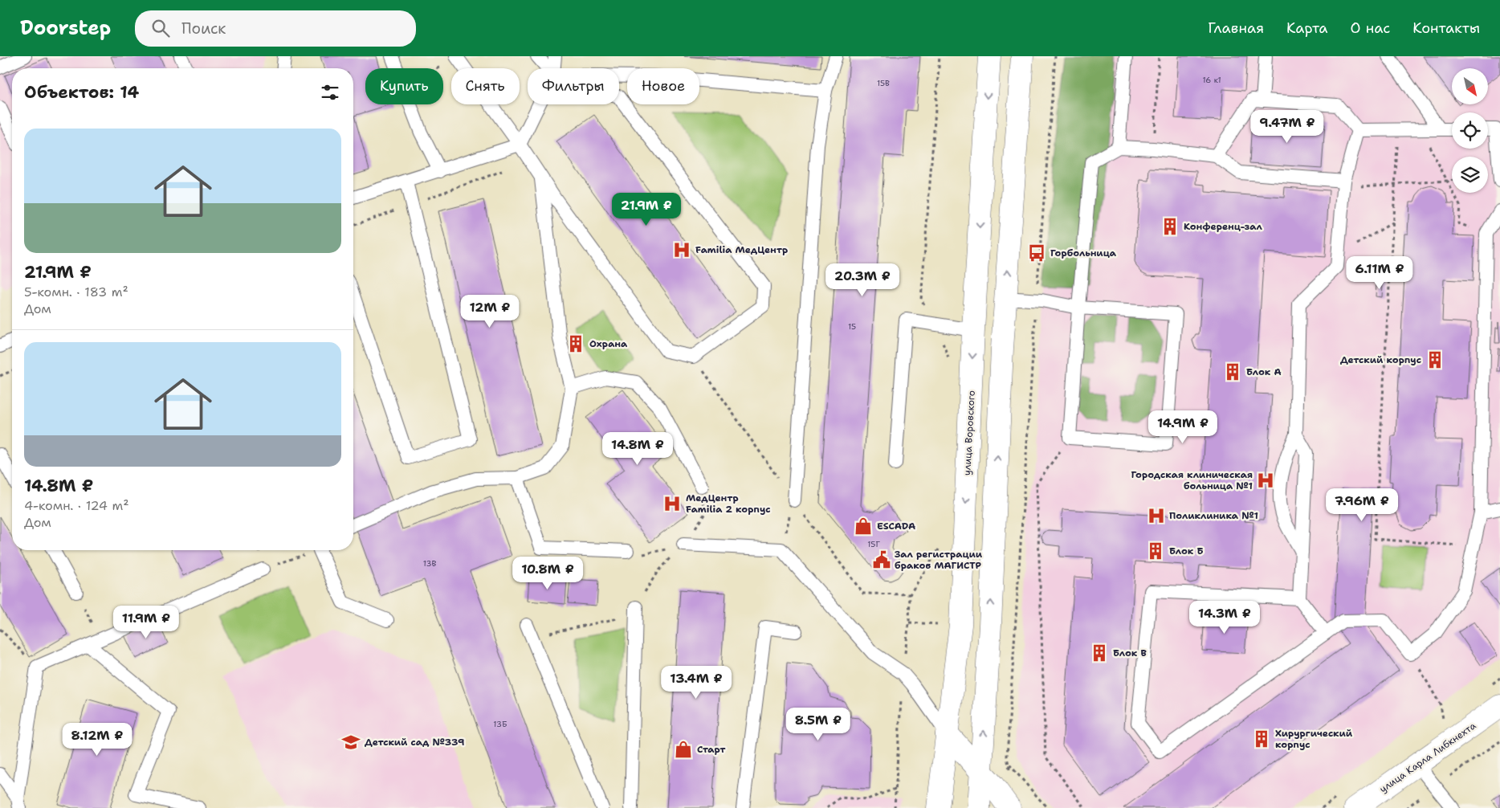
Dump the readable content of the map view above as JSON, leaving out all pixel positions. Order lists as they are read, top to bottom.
{
  "streets": {
    "main road": ["улица Воровского", "улица Карла Либкнехта"]
  },
  "places": {
    "building": [
      "Конференц-зал",
      "Охрана",
      "Детский корпус",
      "Блок А",
      "Блок Б",
      "Блок В",
      "Хирургический корпус"
    ],
    "hospital": [
      "Familia МедЦентр",
      "Городская клиническая больница №1",
      "МедЦентр Familia 2 корпус",
      "Поликлиника №1"
    ],
    "bus stop": ["Горбольница"],
    "shop": ["ESCADA", "Старт"],
    "public building": ["Зал регистрации браков МАГИСТР"],
    "school or university": ["Детский сад №339"]
  },
  "house_numbers": [
    "16 к1",
    "15В",
    "15",
    "15Г",
    "13В",
    "13Б"
  ],
  "north": "bottom right",
  "page": {
    "header": "Doorstep",
    "search": "Поиск",
    "nav": [
      "Главная",
      "Карта",
      "О нас",
      "Контакты"
    ],
    "chip": [
      "Купить",
      "Снять",
      "Фильтры",
      "Новое"
    ],
    "heading": "Объектов: 14",
    "price": [
      "9.47M ₽",
      "21.9M ₽",
      "6.11M ₽",
      "20.3M ₽",
      "12M ₽",
      "14.9M ₽",
      "14.8M ₽",
      "7.96M ₽",
      "10.8M ₽",
      "14.3M ₽",
      "11.9M ₽",
      "13.4M ₽",
      "8.5M ₽",
      "8.12M ₽"
    ],
    "list": [
      {
        "name": "21.9M ₽",
        "note": "5-комн. · 183 m² · Дом"
      },
      {
        "name": "14.8M ₽",
        "note": "4-комн. · 124 m² · Дом"
      }
    ]
  }
}
